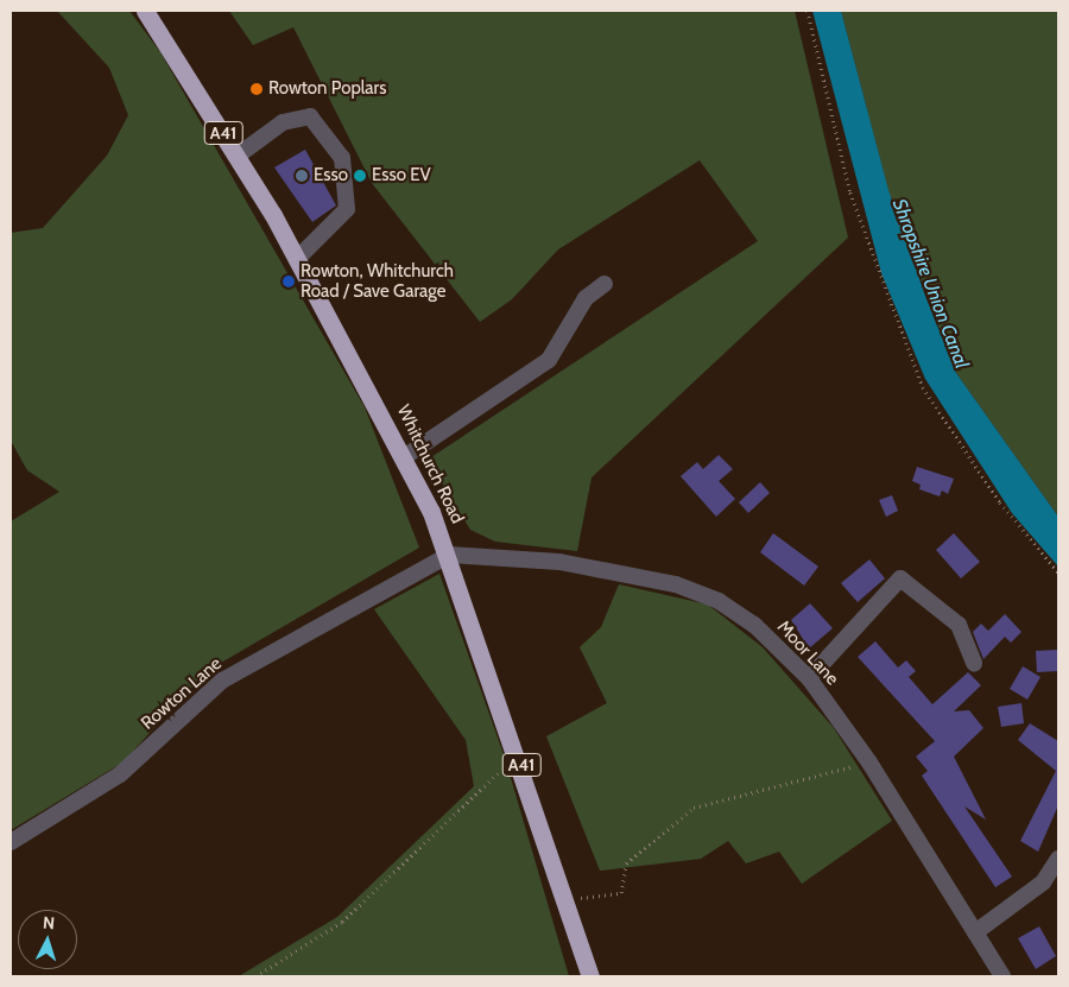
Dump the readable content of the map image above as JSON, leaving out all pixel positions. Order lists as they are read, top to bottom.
{
  "streets": {
    "highway": ["A41", "Whitchurch Road"],
    "street": ["Moor Lane", "Rowton Lane"]
  },
  "crossings": [
    ["Whitchurch Road", "Moor Lane"],
    ["Whitchurch Road", "Rowton Lane"],
    ["Moor Lane", "Rowton Lane"]
  ],
  "water": ["Shropshire Union Canal"],
  "places": [
    "Rowton Poplars",
    "Esso",
    "Esso EV",
    "Rowton, Whitchurch Road / Save Garage"
  ],
  "north": "top"
}
